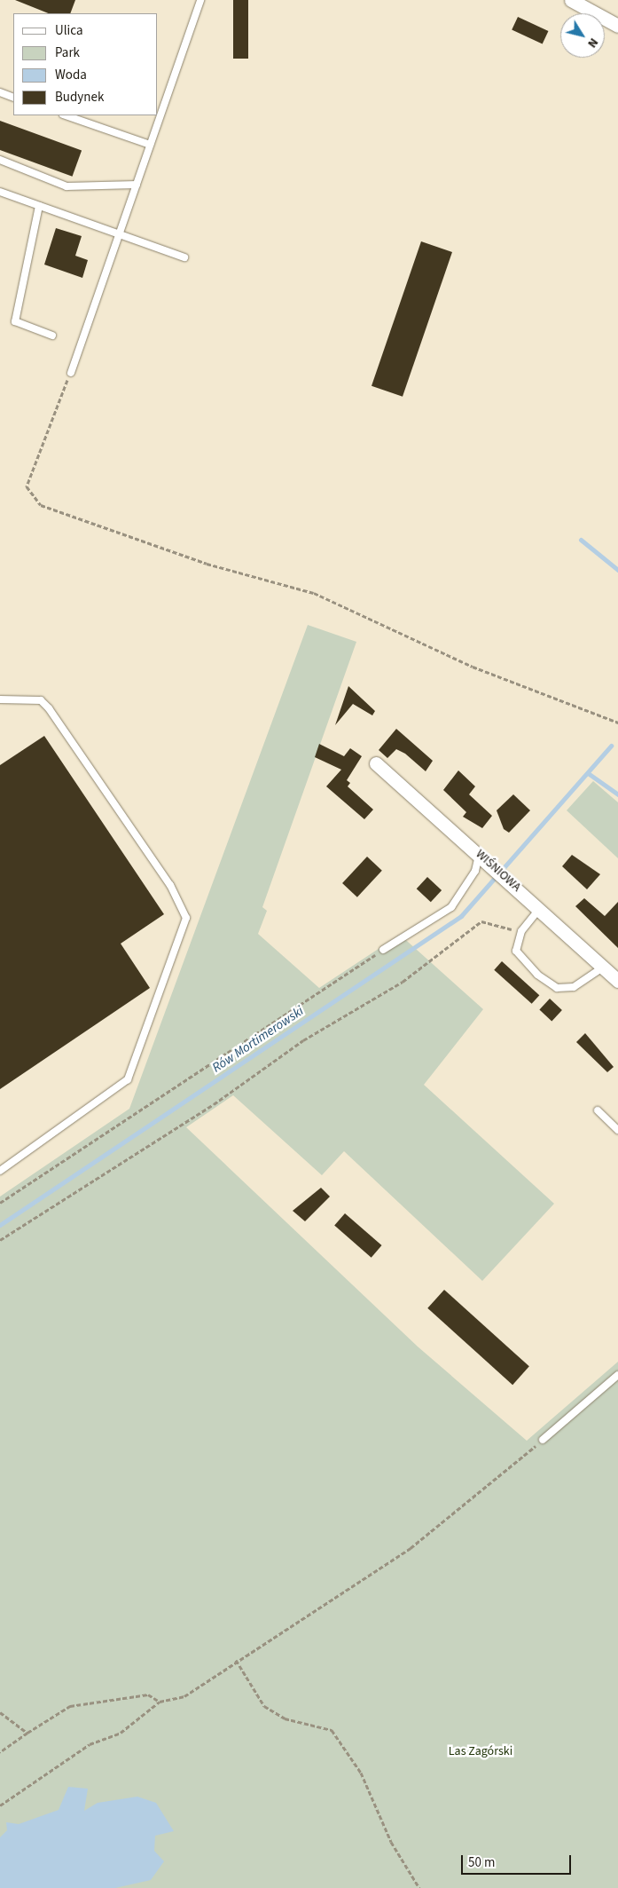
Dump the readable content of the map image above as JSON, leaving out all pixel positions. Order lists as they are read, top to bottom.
{
  "streets": {
    "street": ["WIŚNIOWA"]
  },
  "water": ["Rów Mortimerowski"],
  "parks": ["Las Zagórski"],
  "legend": [
    "Ulica",
    "Park",
    "Woda",
    "Budynek"
  ],
  "scale_bar": "50 m",
  "north": "bottom right"
}
